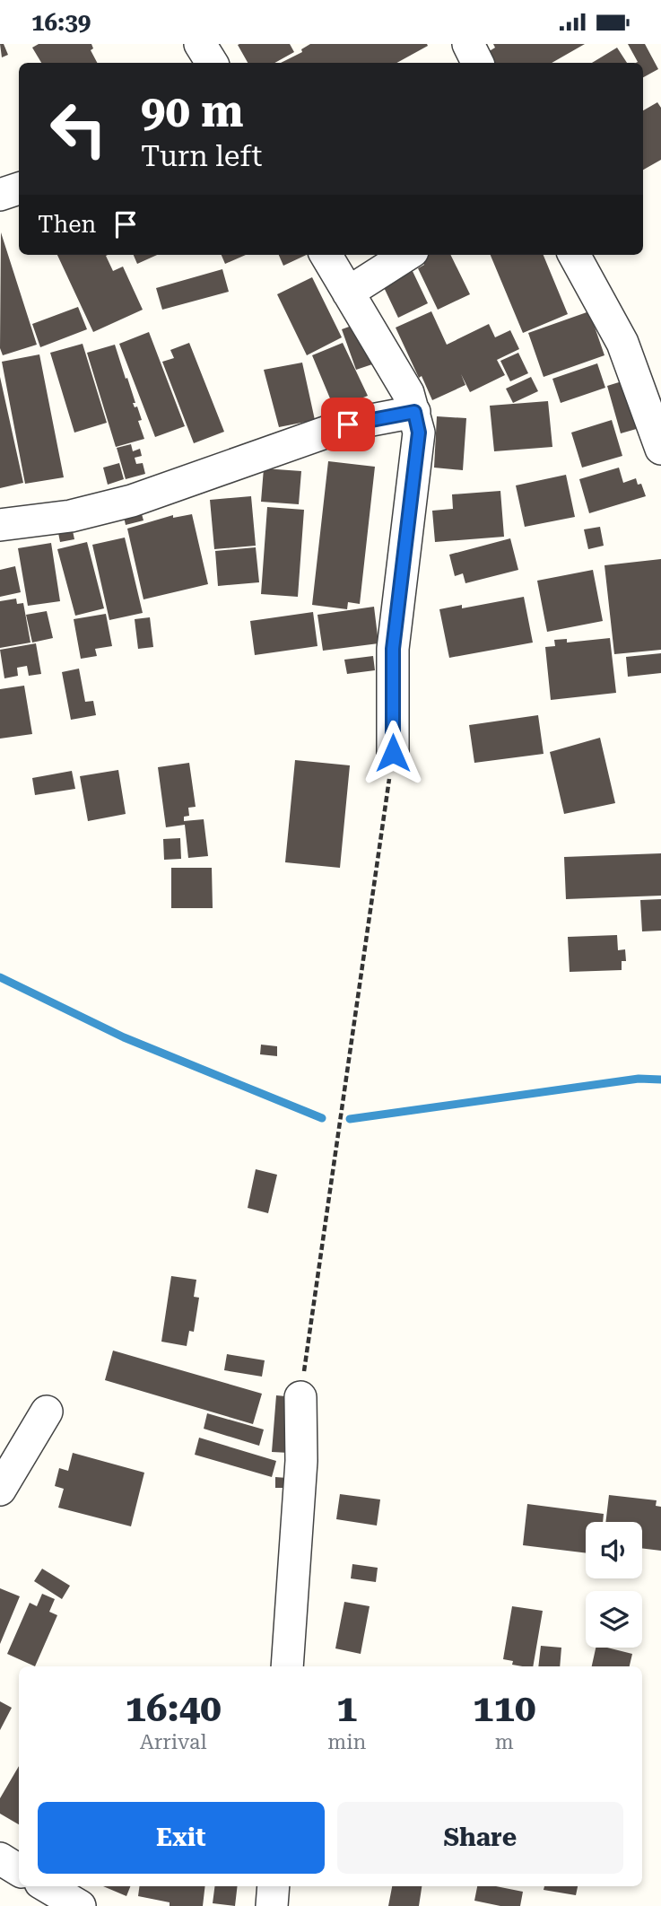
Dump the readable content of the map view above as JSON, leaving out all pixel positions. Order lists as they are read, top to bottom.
{
  "page": {
    "status": "16:39",
    "turn": ["90 m", "Turn left"],
    "then": "Then",
    "eta": [
      "16:40",
      "Arrival",
      "1",
      "min",
      "110",
      "m"
    ],
    "buttons": ["Exit", "Share"]
  }
}
